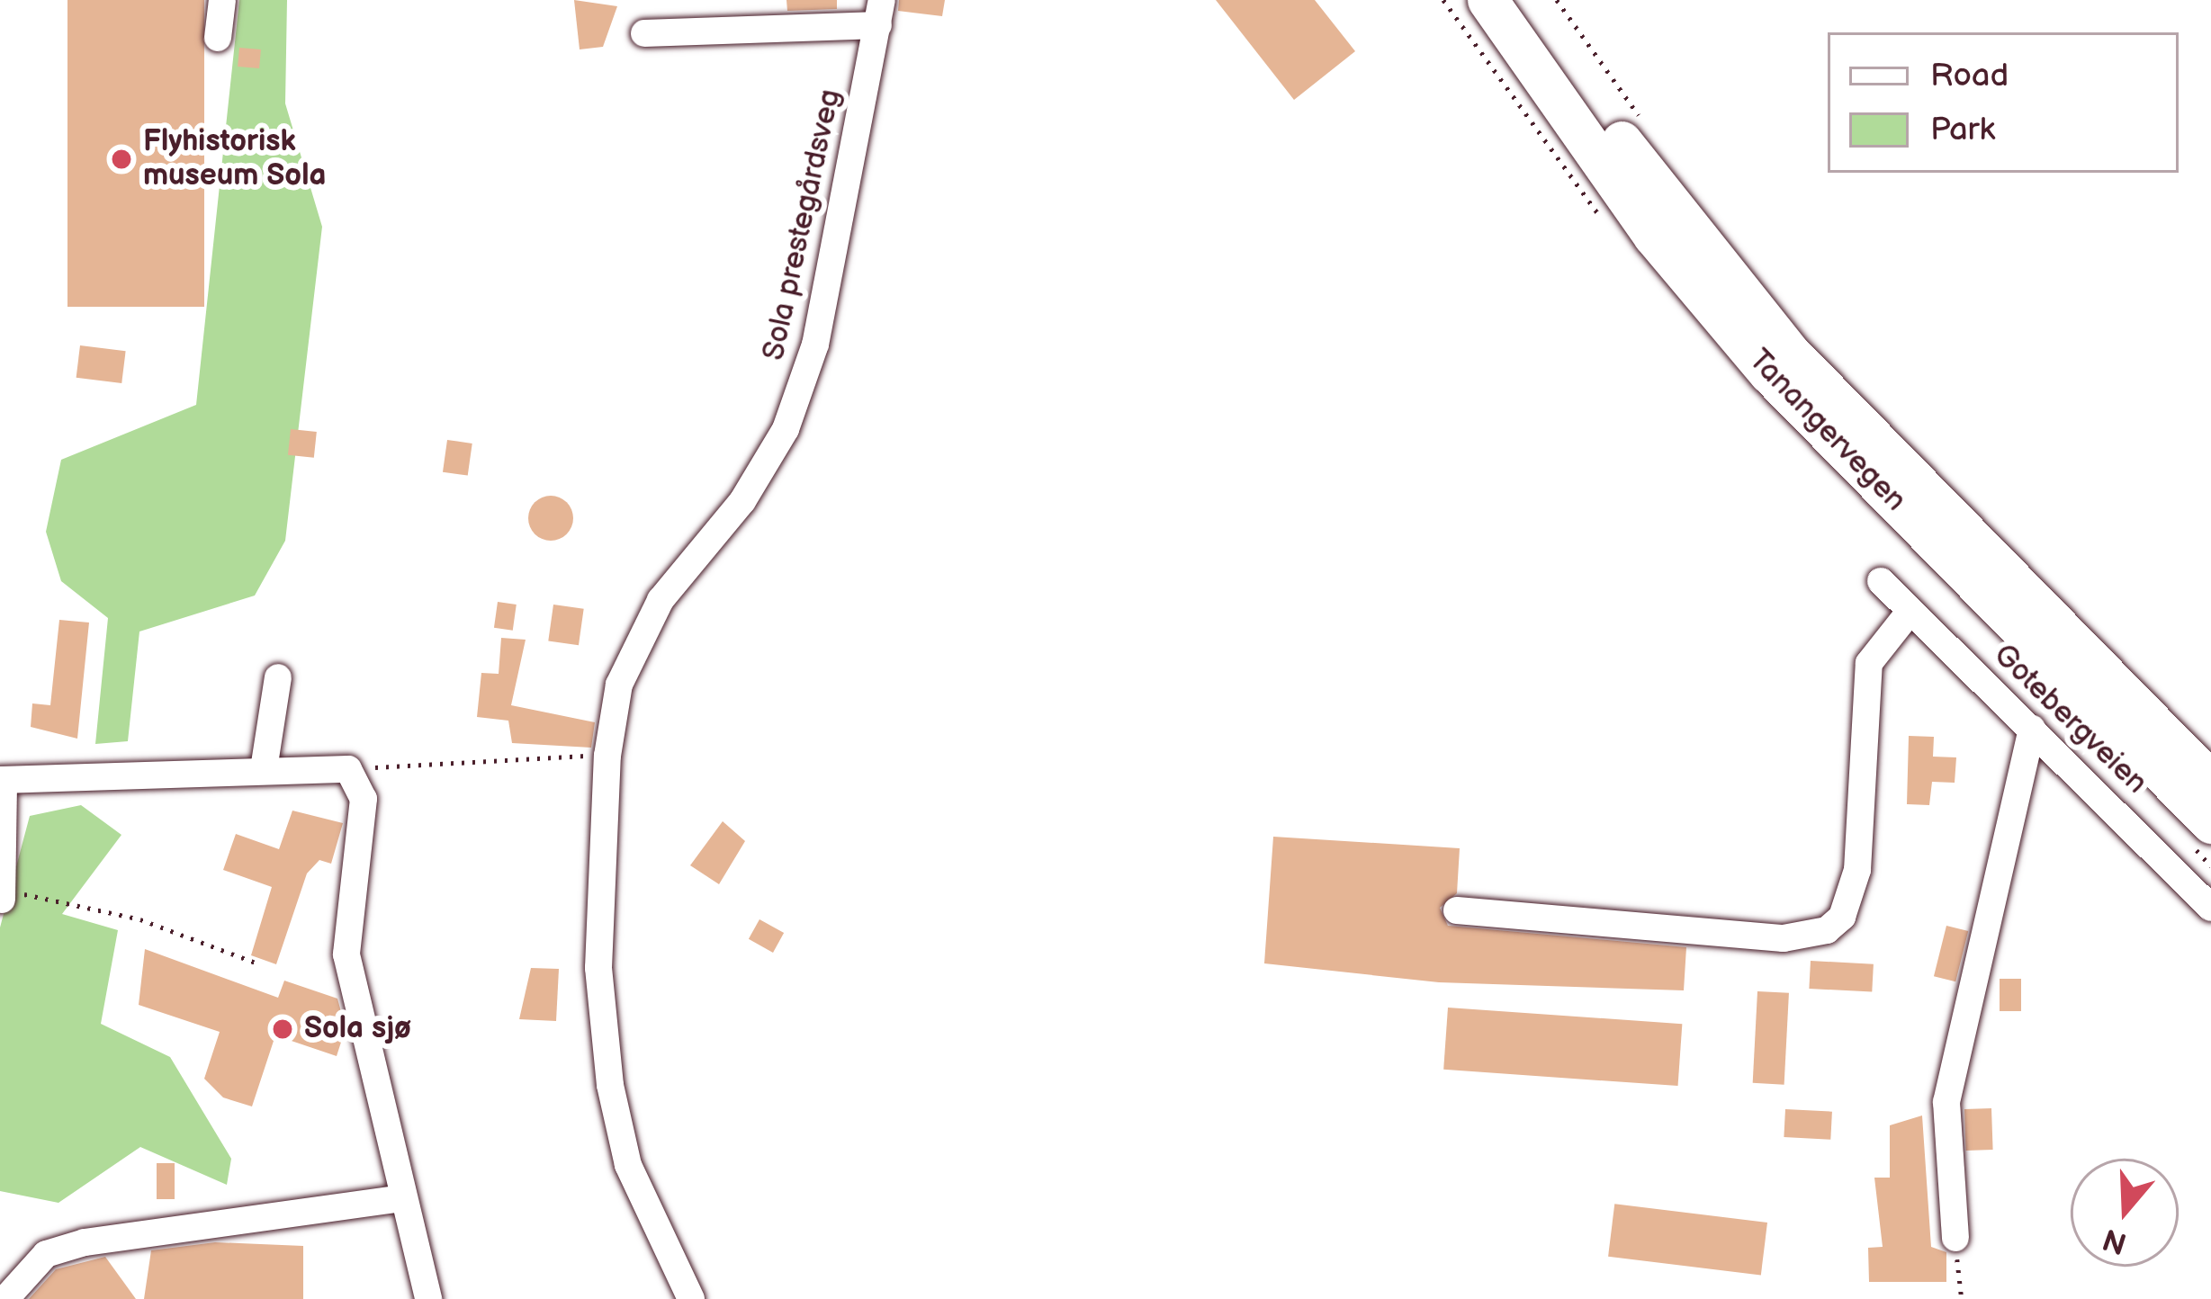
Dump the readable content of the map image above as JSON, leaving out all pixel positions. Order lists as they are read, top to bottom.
{
  "streets": {
    "highway": ["Tanangervegen"],
    "street": ["Sola prestegårdsveg", "Gotebergveien"]
  },
  "places": ["Flyhistorisk museum Sola", "Sola sjø"],
  "legend": ["Road", "Park"],
  "north": "bottom"
}
